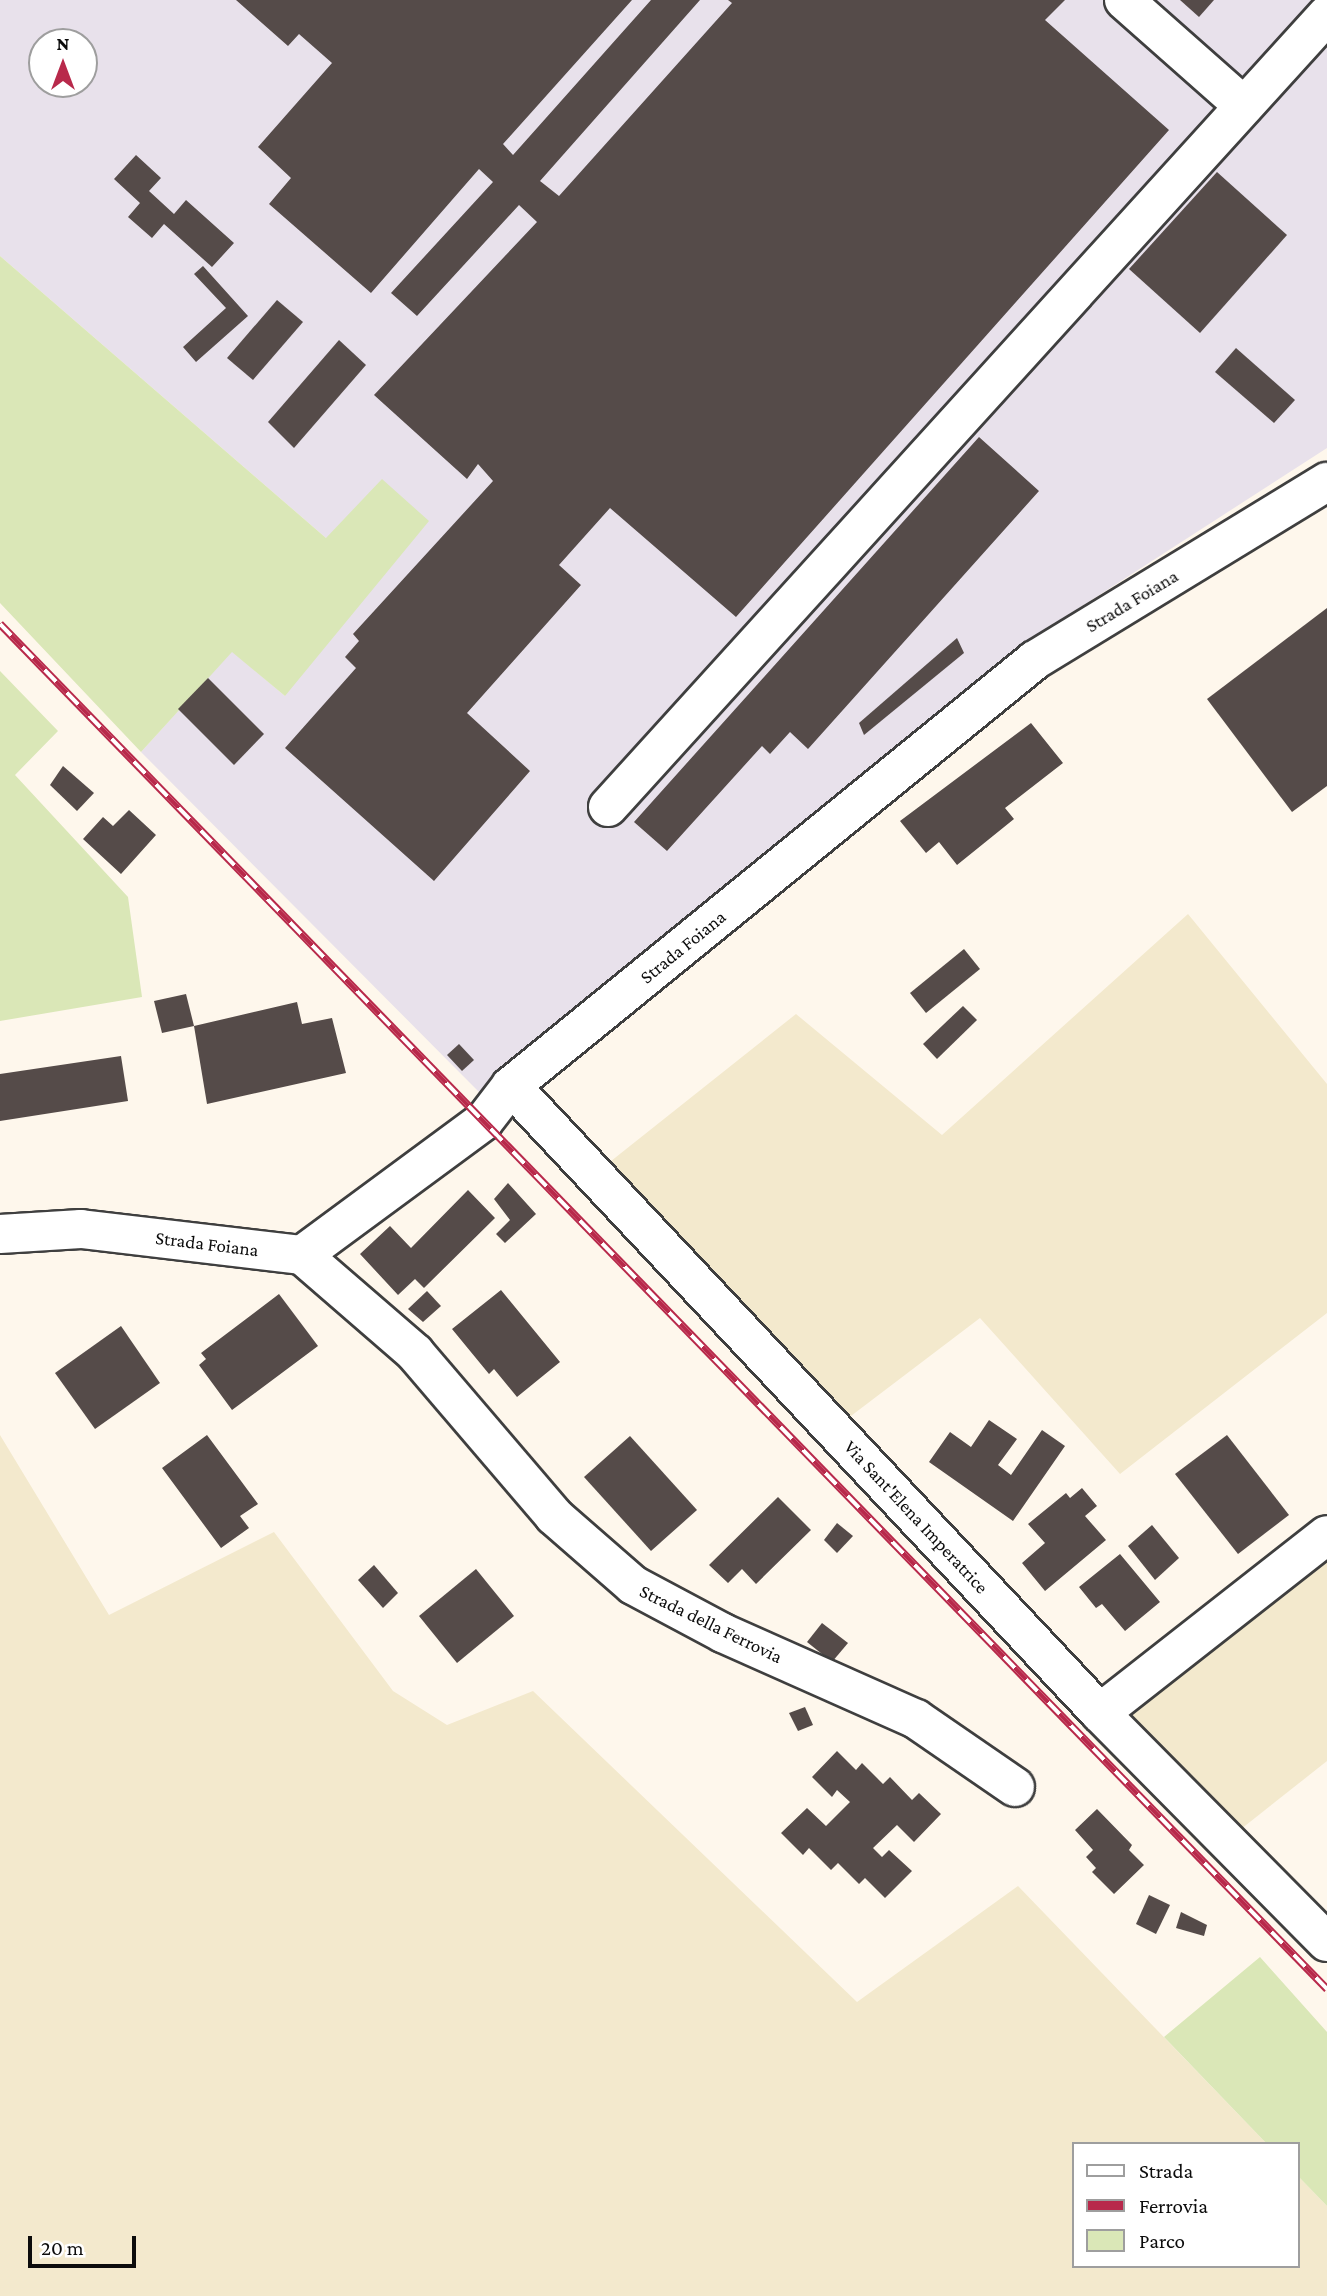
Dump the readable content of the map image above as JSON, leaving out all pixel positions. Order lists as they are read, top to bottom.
{
  "streets": {
    "street": ["Strada Foiana", "Via Sant'Elena Imperatrice", "Strada della Ferrovia"]
  },
  "crossings": [
    ["Strada Foiana", "Via Sant'Elena Imperatrice"],
    ["Strada Foiana", "Strada della Ferrovia"]
  ],
  "legend": ["Strada", "Ferrovia", "Parco"],
  "scale_bar": "20 m",
  "north": "top"
}
